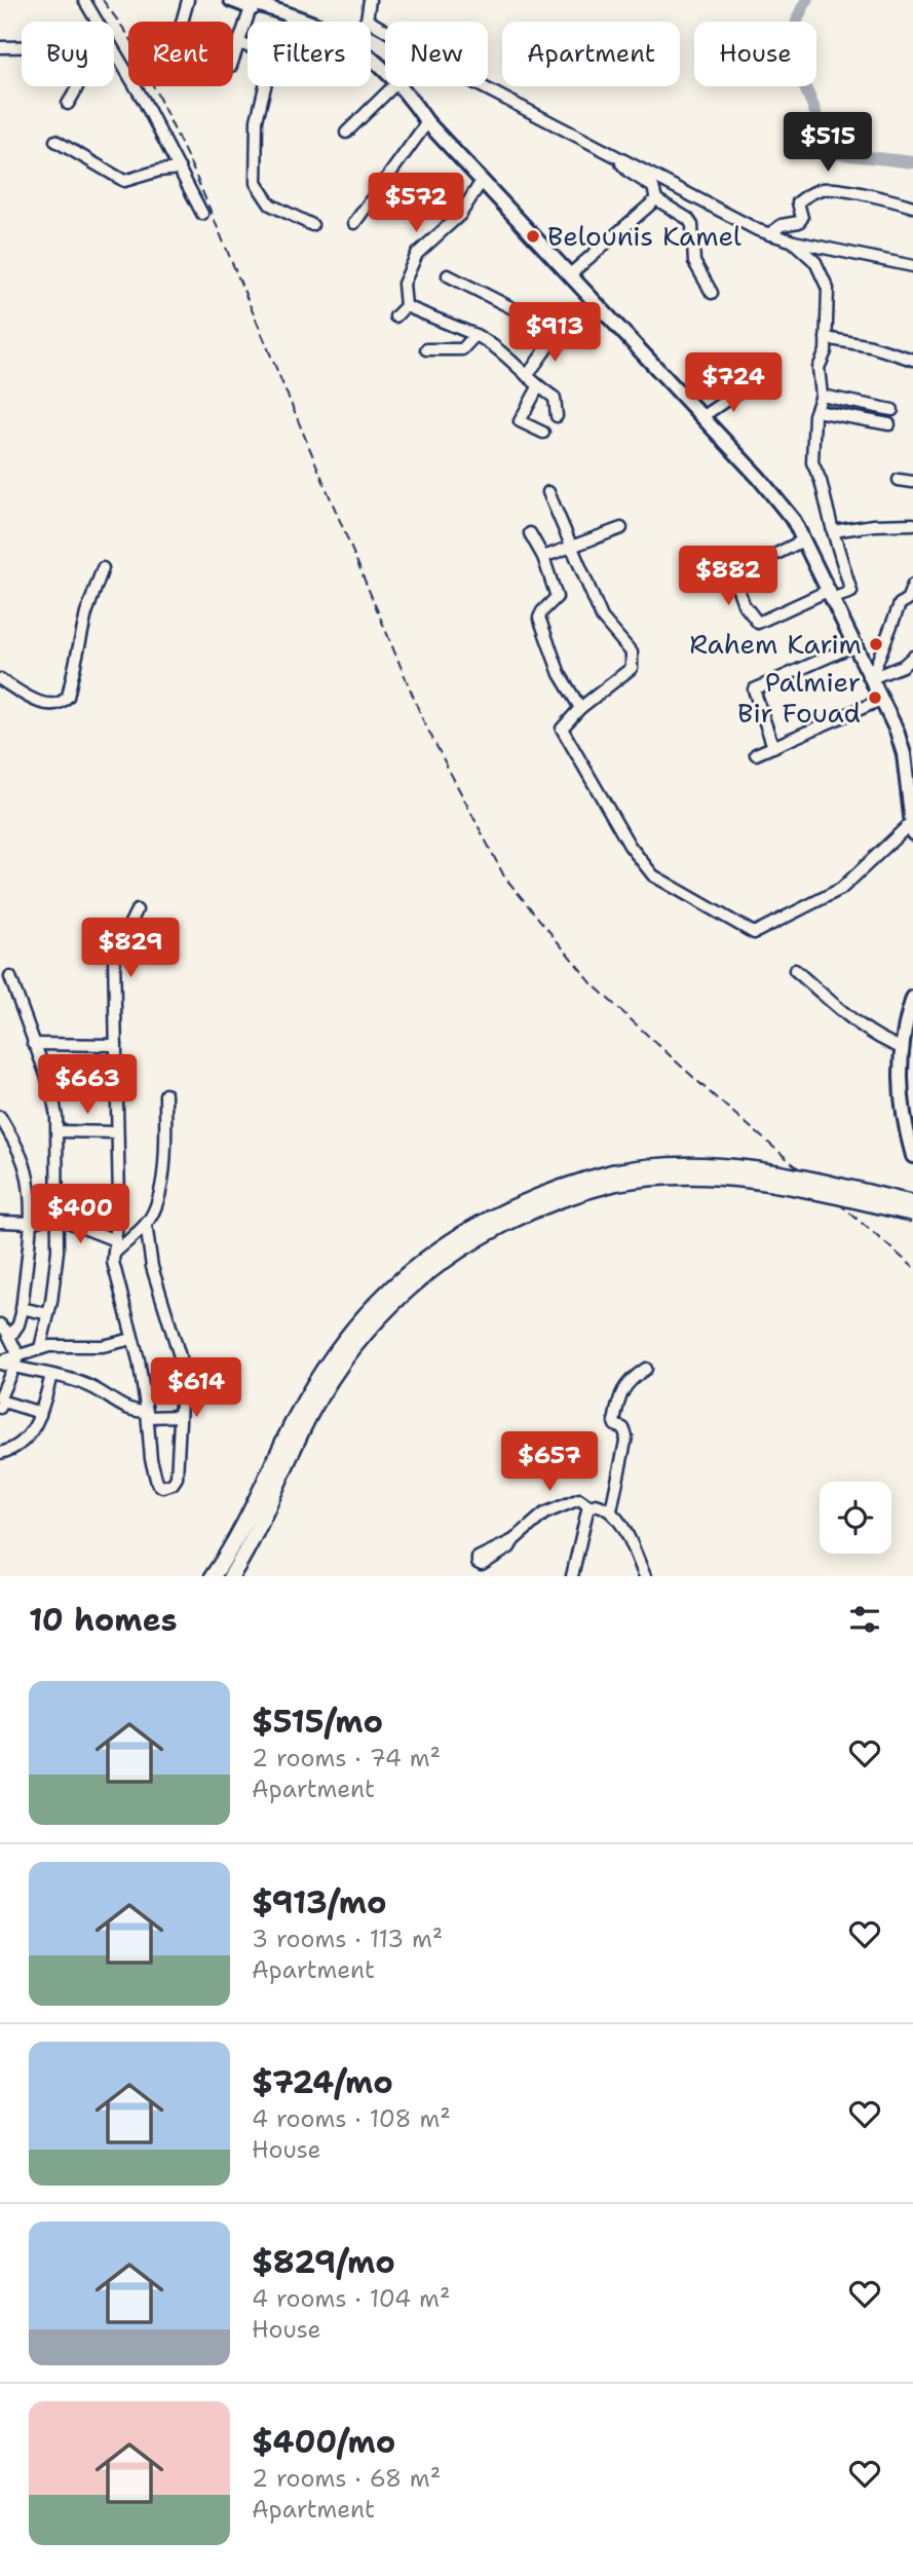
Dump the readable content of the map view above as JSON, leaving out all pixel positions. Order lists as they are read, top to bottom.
{
  "places": ["Belounis Kamel", "Rahem Karim", "Palmier Bir Fouad"],
  "page": {
    "chip": [
      "Buy",
      "Rent",
      "Filters",
      "New",
      "Apartment",
      "House"
    ],
    "price": [
      "$515",
      "$572",
      "$913",
      "$724",
      "$882",
      "$829",
      "$663",
      "$400",
      "$614",
      "$657"
    ],
    "heading": "10 homes",
    "list": [
      {
        "name": "$515/mo",
        "note": "2 rooms · 74 m² · Apartment"
      },
      {
        "name": "$913/mo",
        "note": "3 rooms · 113 m² · Apartment"
      },
      {
        "name": "$724/mo",
        "note": "4 rooms · 108 m² · House"
      },
      {
        "name": "$829/mo",
        "note": "4 rooms · 104 m² · House"
      },
      {
        "name": "$400/mo",
        "note": "2 rooms · 68 m² · Apartment"
      }
    ]
  }
}
